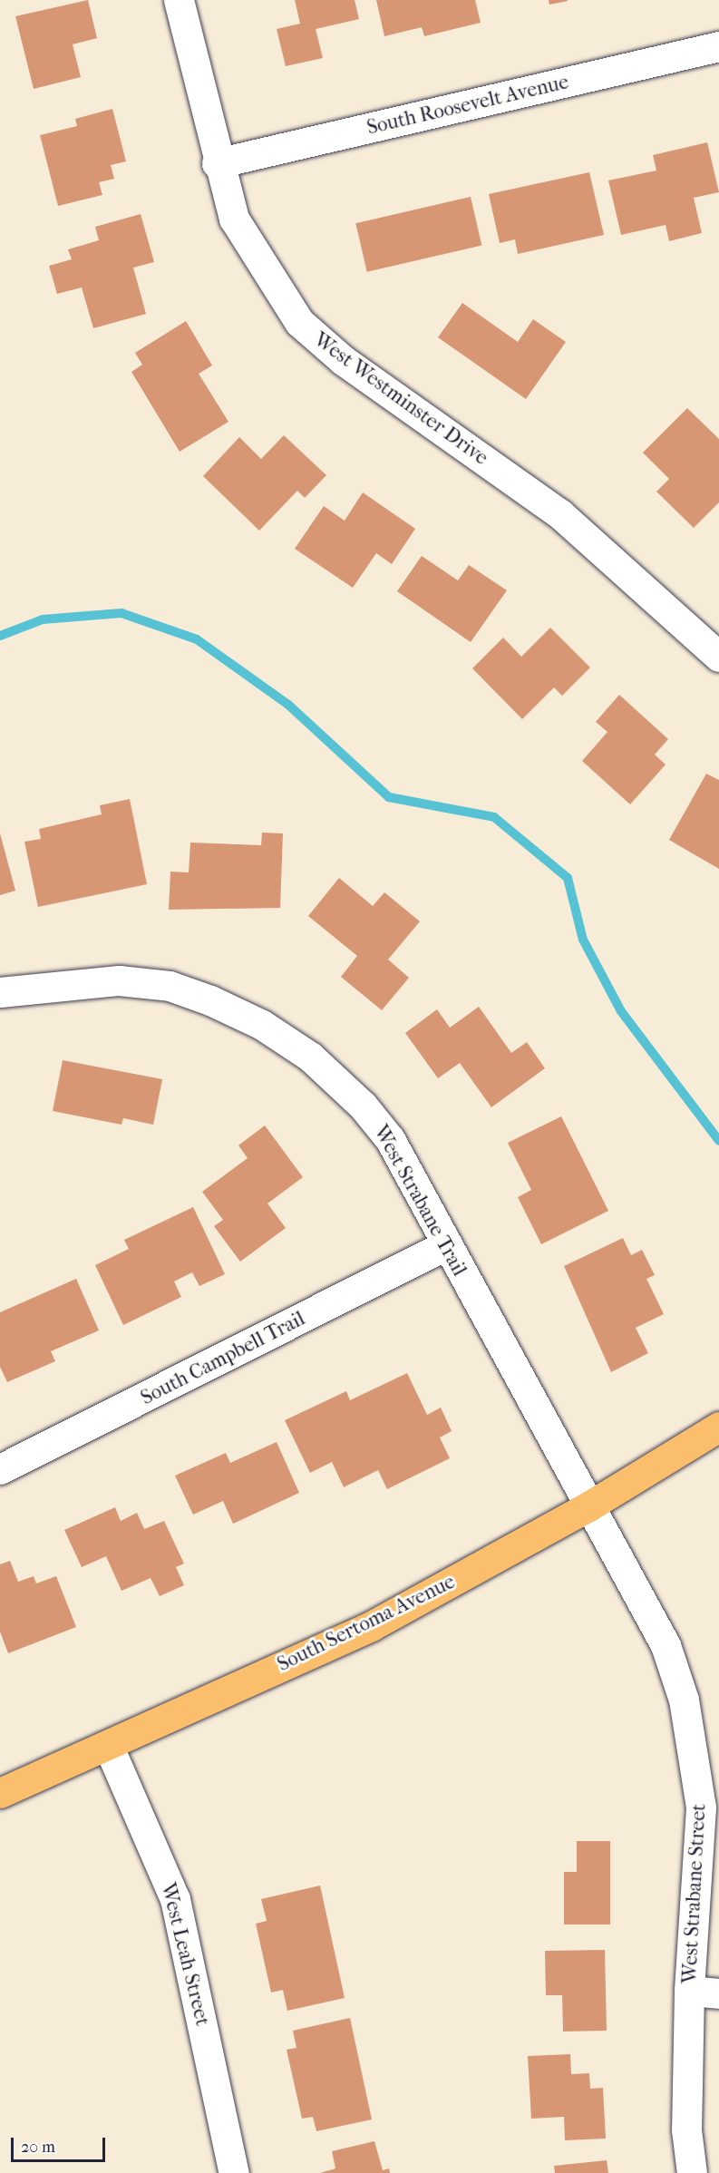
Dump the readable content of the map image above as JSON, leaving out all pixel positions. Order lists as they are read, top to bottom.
{
  "streets": {
    "main road": ["South Sertoma Avenue"],
    "street": [
      "South Roosevelt Avenue",
      "West Westminster Drive",
      "West Strabane Trail",
      "South Campbell Trail",
      "West Strabane Street",
      "West Leah Street"
    ]
  },
  "crossings": [
    ["South Roosevelt Avenue", "West Westminster Drive"],
    ["West Strabane Trail", "South Campbell Trail"],
    ["West Strabane Trail", "South Sertoma Avenue"],
    ["West Strabane Trail", "West Strabane Street"],
    ["South Sertoma Avenue", "West Strabane Street"],
    ["South Sertoma Avenue", "West Leah Street"]
  ],
  "scale_bar": "20 m"
}
